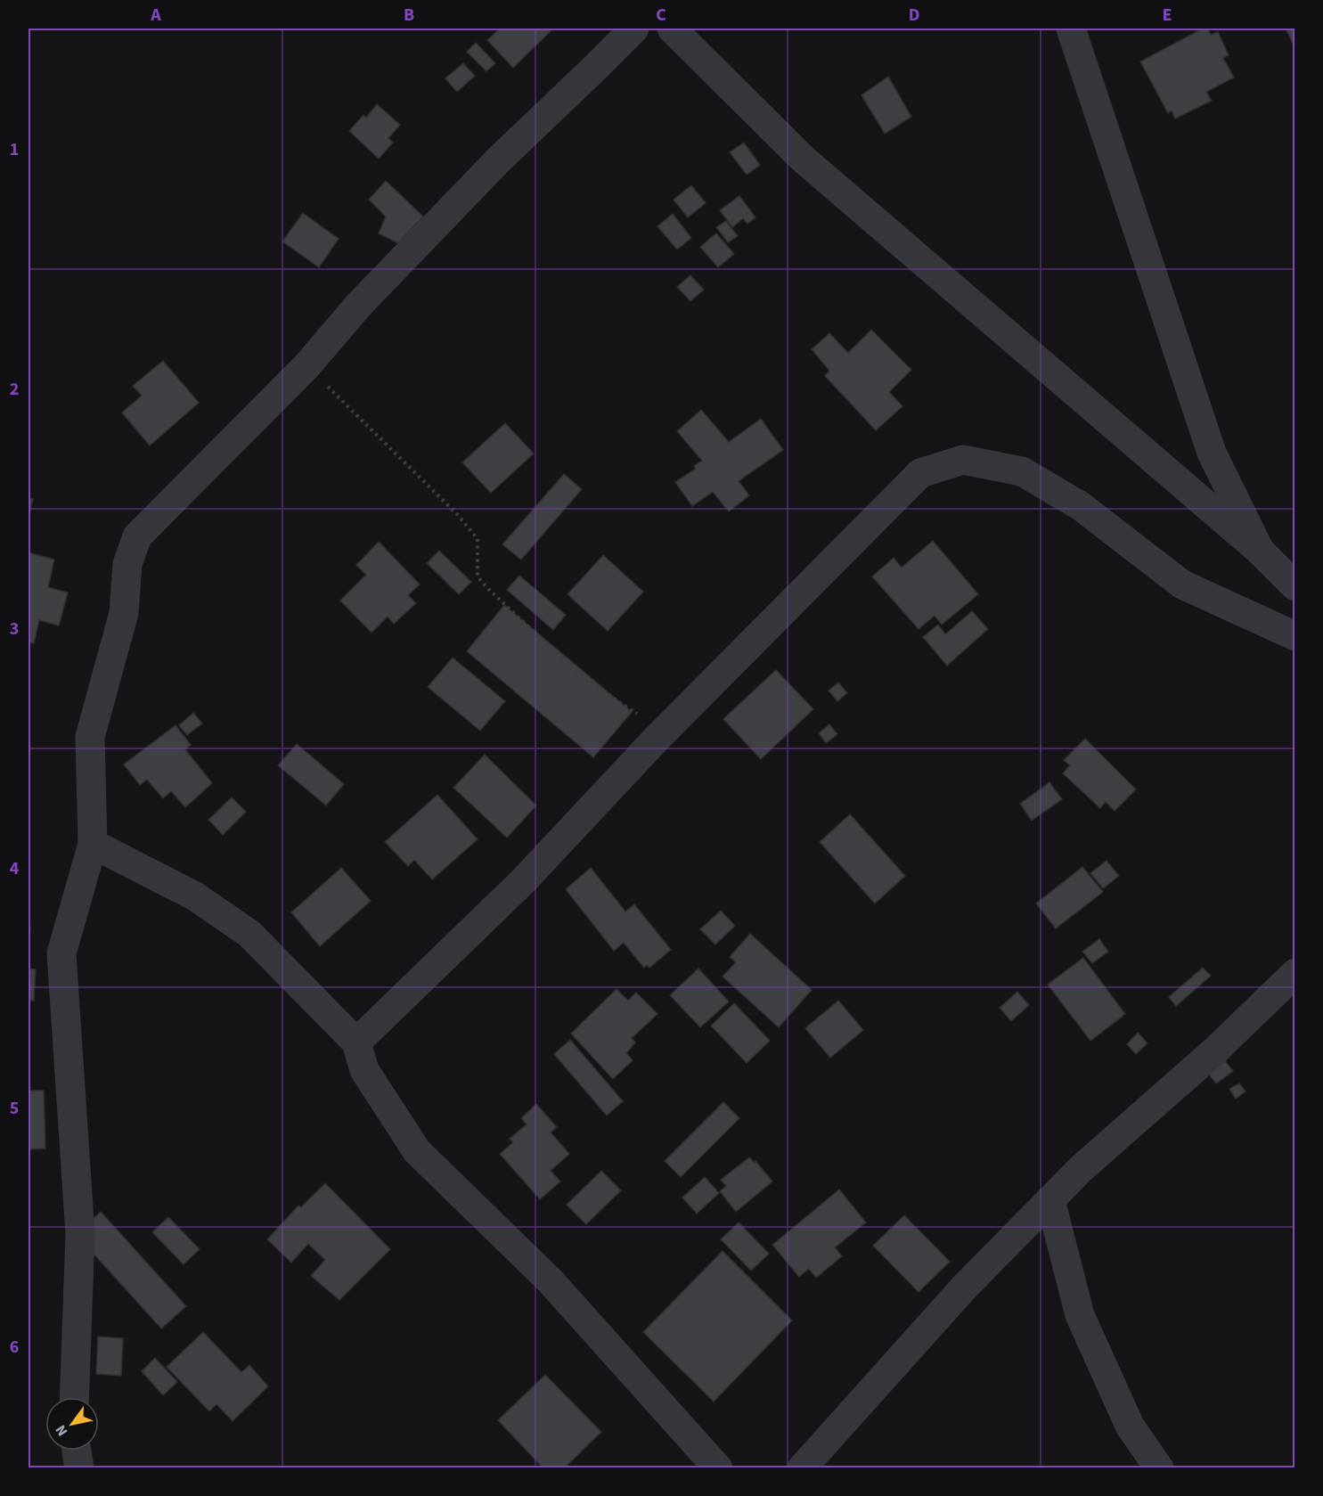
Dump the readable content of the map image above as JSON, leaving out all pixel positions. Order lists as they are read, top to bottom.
{
  "north": "bottom left",
  "grid": {
    "columns": [
      "A",
      "B",
      "C",
      "D",
      "E"
    ],
    "rows": [
      "1",
      "2",
      "3",
      "4",
      "5",
      "6"
    ]
  }
}
